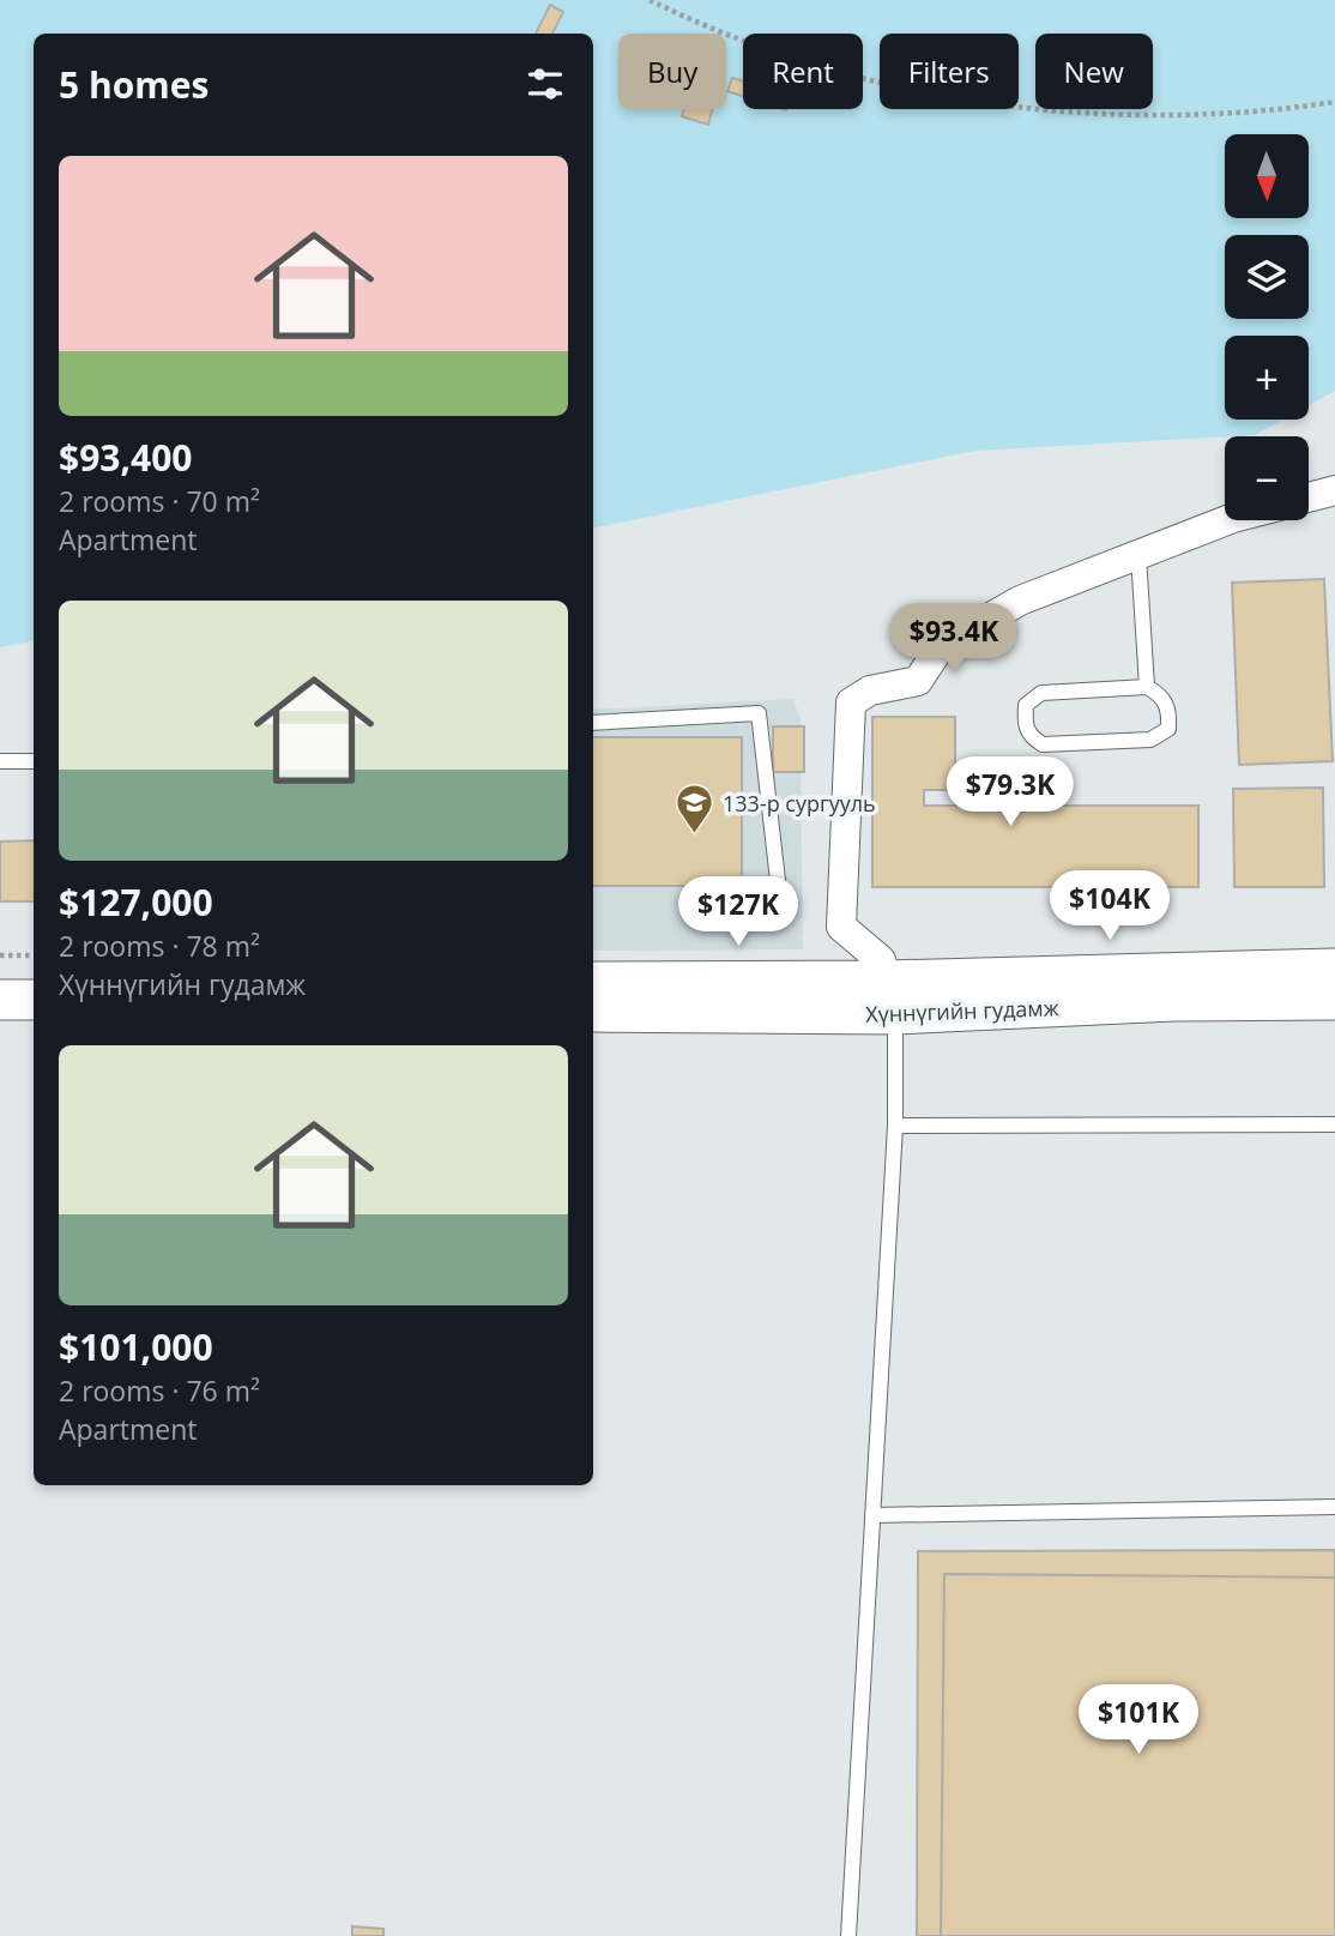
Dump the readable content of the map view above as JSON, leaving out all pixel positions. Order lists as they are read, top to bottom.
{
  "streets": {
    "main road": ["Хүннүгийн гудамж"]
  },
  "places": {
    "school or university": ["133-р сургууль"]
  },
  "north": "bottom",
  "page": {
    "chip": [
      "Buy",
      "Rent",
      "Filters",
      "New"
    ],
    "heading": "5 homes",
    "map_buttons": ["+", "−"],
    "list": [
      {
        "name": "$93,400",
        "note": "2 rooms · 70 m² · Apartment"
      },
      {
        "name": "$127,000",
        "note": "2 rooms · 78 m² · Хүннүгийн гудамж"
      },
      {
        "name": "$101,000",
        "note": "2 rooms · 76 m² · Apartment"
      }
    ],
    "price": [
      "$93.4K",
      "$79.3K",
      "$104K",
      "$127K",
      "$101K"
    ]
  }
}
